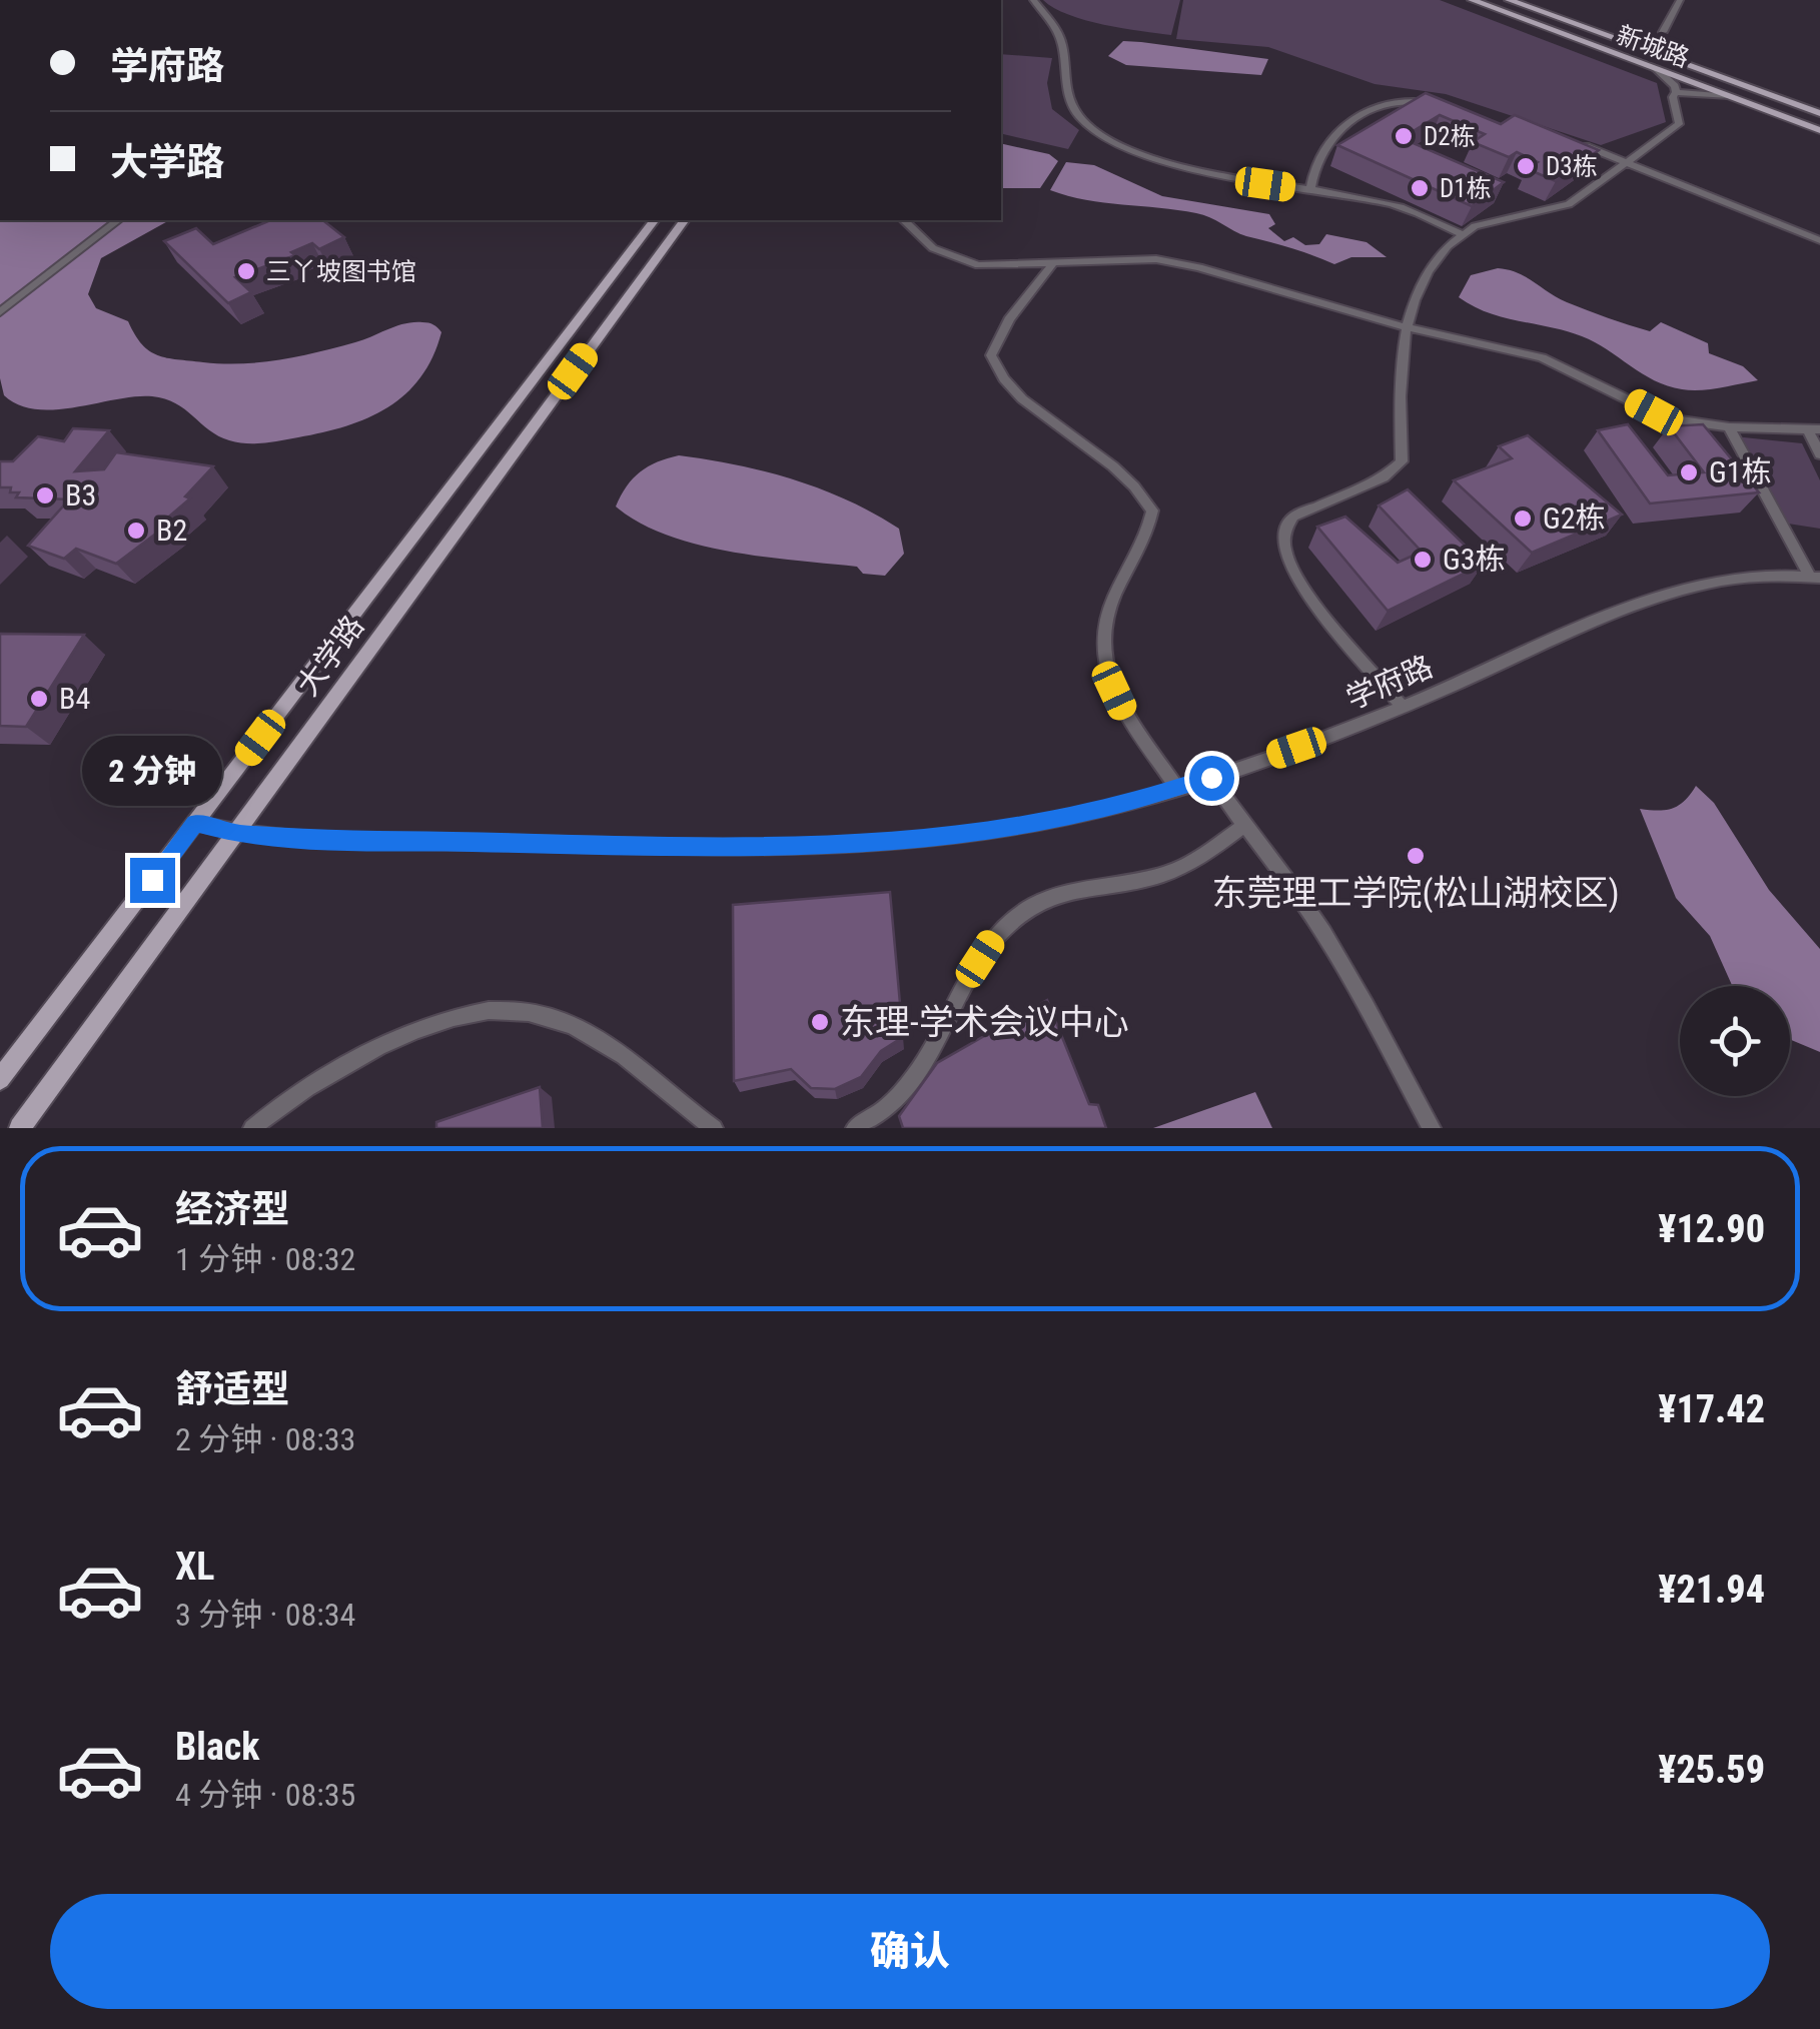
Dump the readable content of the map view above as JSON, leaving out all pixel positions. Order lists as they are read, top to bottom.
{
  "streets": {
    "main road": ["新城路", "大学路"],
    "street": ["学府路"]
  },
  "crossings": [
    ["大学路", "学府路"]
  ],
  "places": [
    "D2栋",
    "D3栋",
    "D1栋",
    "三丫坡图书馆",
    "G1栋",
    "B3",
    "G2栋",
    "B2",
    "G3栋",
    "B4",
    "东莞理工学院(松山湖校区)",
    "东理-学术会议中心"
  ],
  "page": {
    "banner": ["学府路", "大学路"],
    "bubble": "2 分钟",
    "list": [
      {
        "name": "经济型",
        "note": "1 分钟 · 08:32",
        "value": "¥12.90"
      },
      {
        "name": "舒适型",
        "note": "2 分钟 · 08:33",
        "value": "¥17.42"
      },
      {
        "name": "XL",
        "note": "3 分钟 · 08:34",
        "value": "¥21.94"
      },
      {
        "name": "Black",
        "note": "4 分钟 · 08:35",
        "value": "¥25.59"
      }
    ],
    "buttons": "确认"
  }
}
